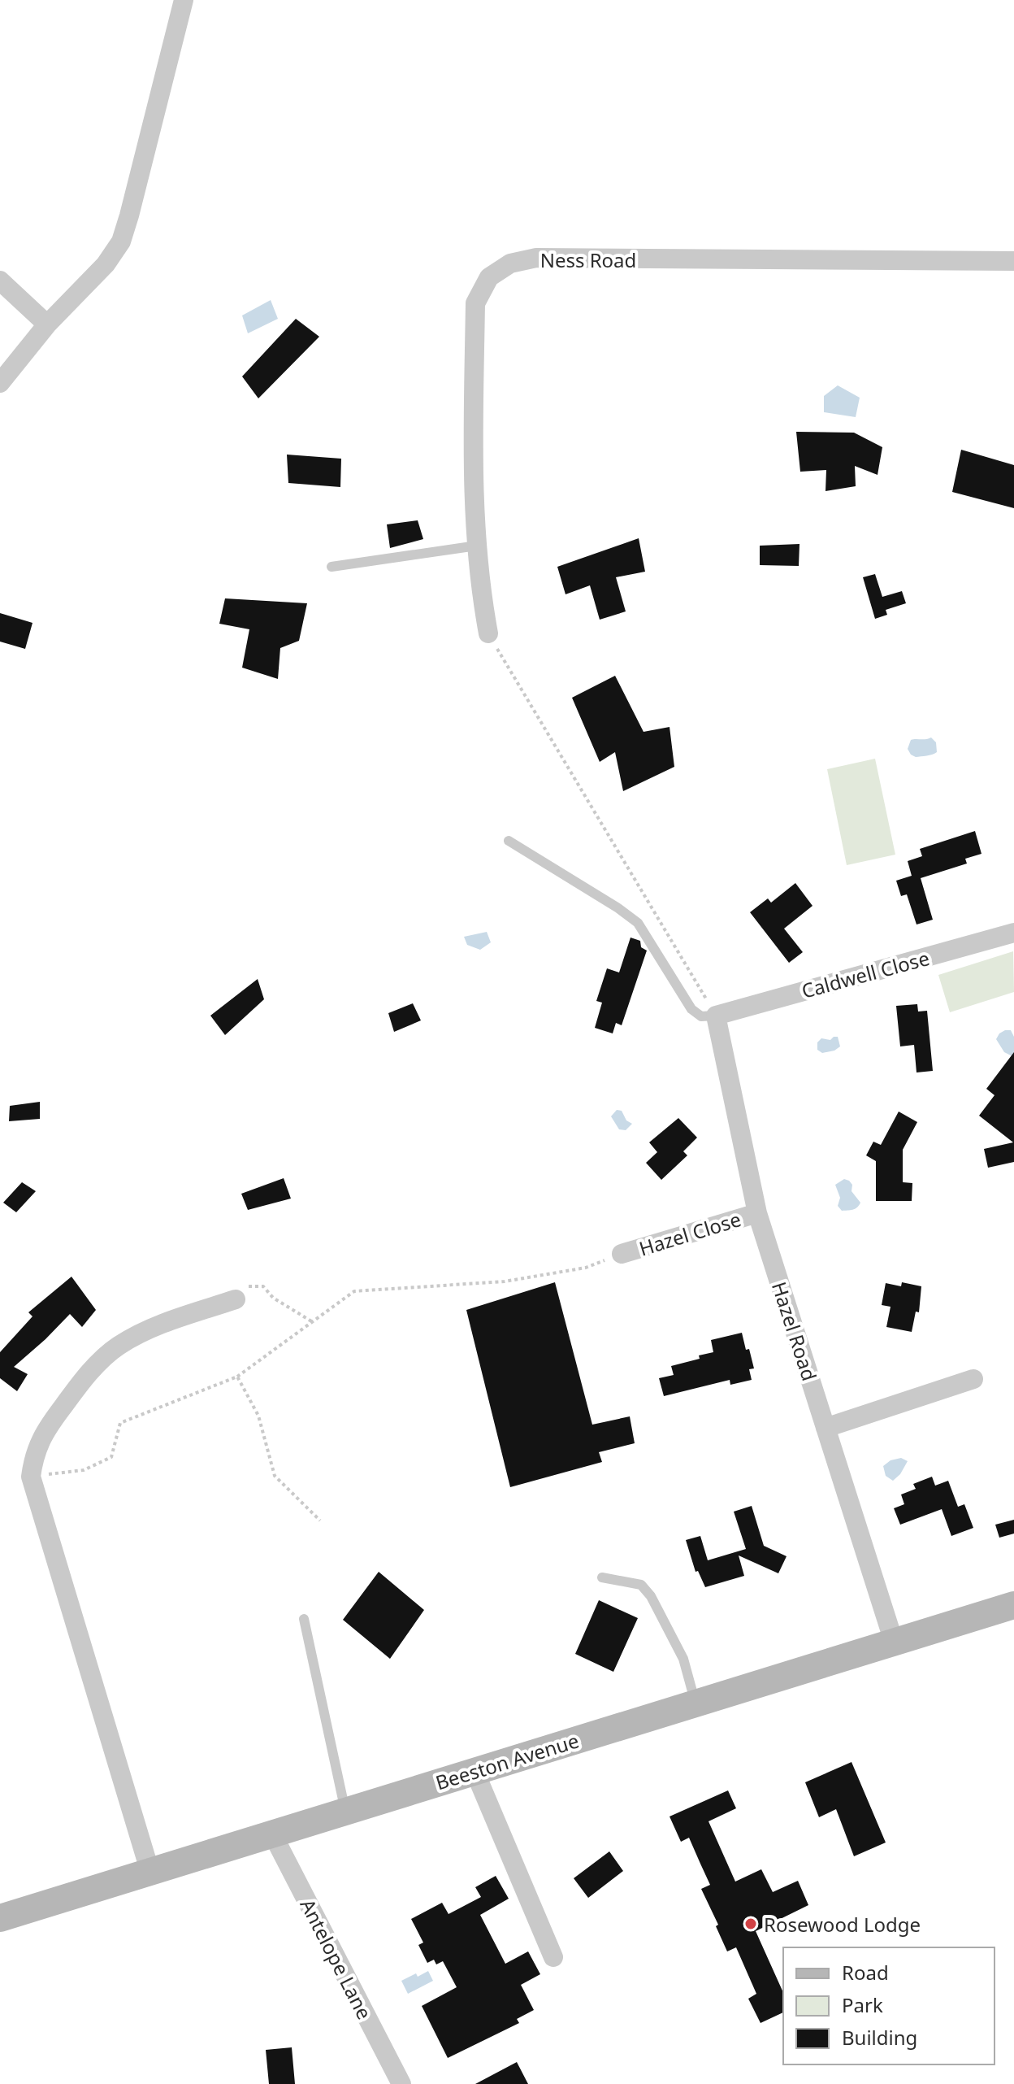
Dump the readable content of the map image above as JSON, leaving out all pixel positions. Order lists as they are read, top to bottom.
{
  "streets": {
    "street": [
      "Ness Road",
      "Caldwell Close",
      "Hazel Close",
      "Hazel Road",
      "Beeston Avenue",
      "Antelope Lane"
    ]
  },
  "crossings": [
    ["Caldwell Close", "Hazel Road"],
    ["Hazel Close", "Hazel Road"],
    ["Hazel Road", "Beeston Avenue"],
    ["Beeston Avenue", "Antelope Lane"]
  ],
  "places": ["Rosewood Lodge"],
  "legend": ["Road", "Park", "Building"]
}
